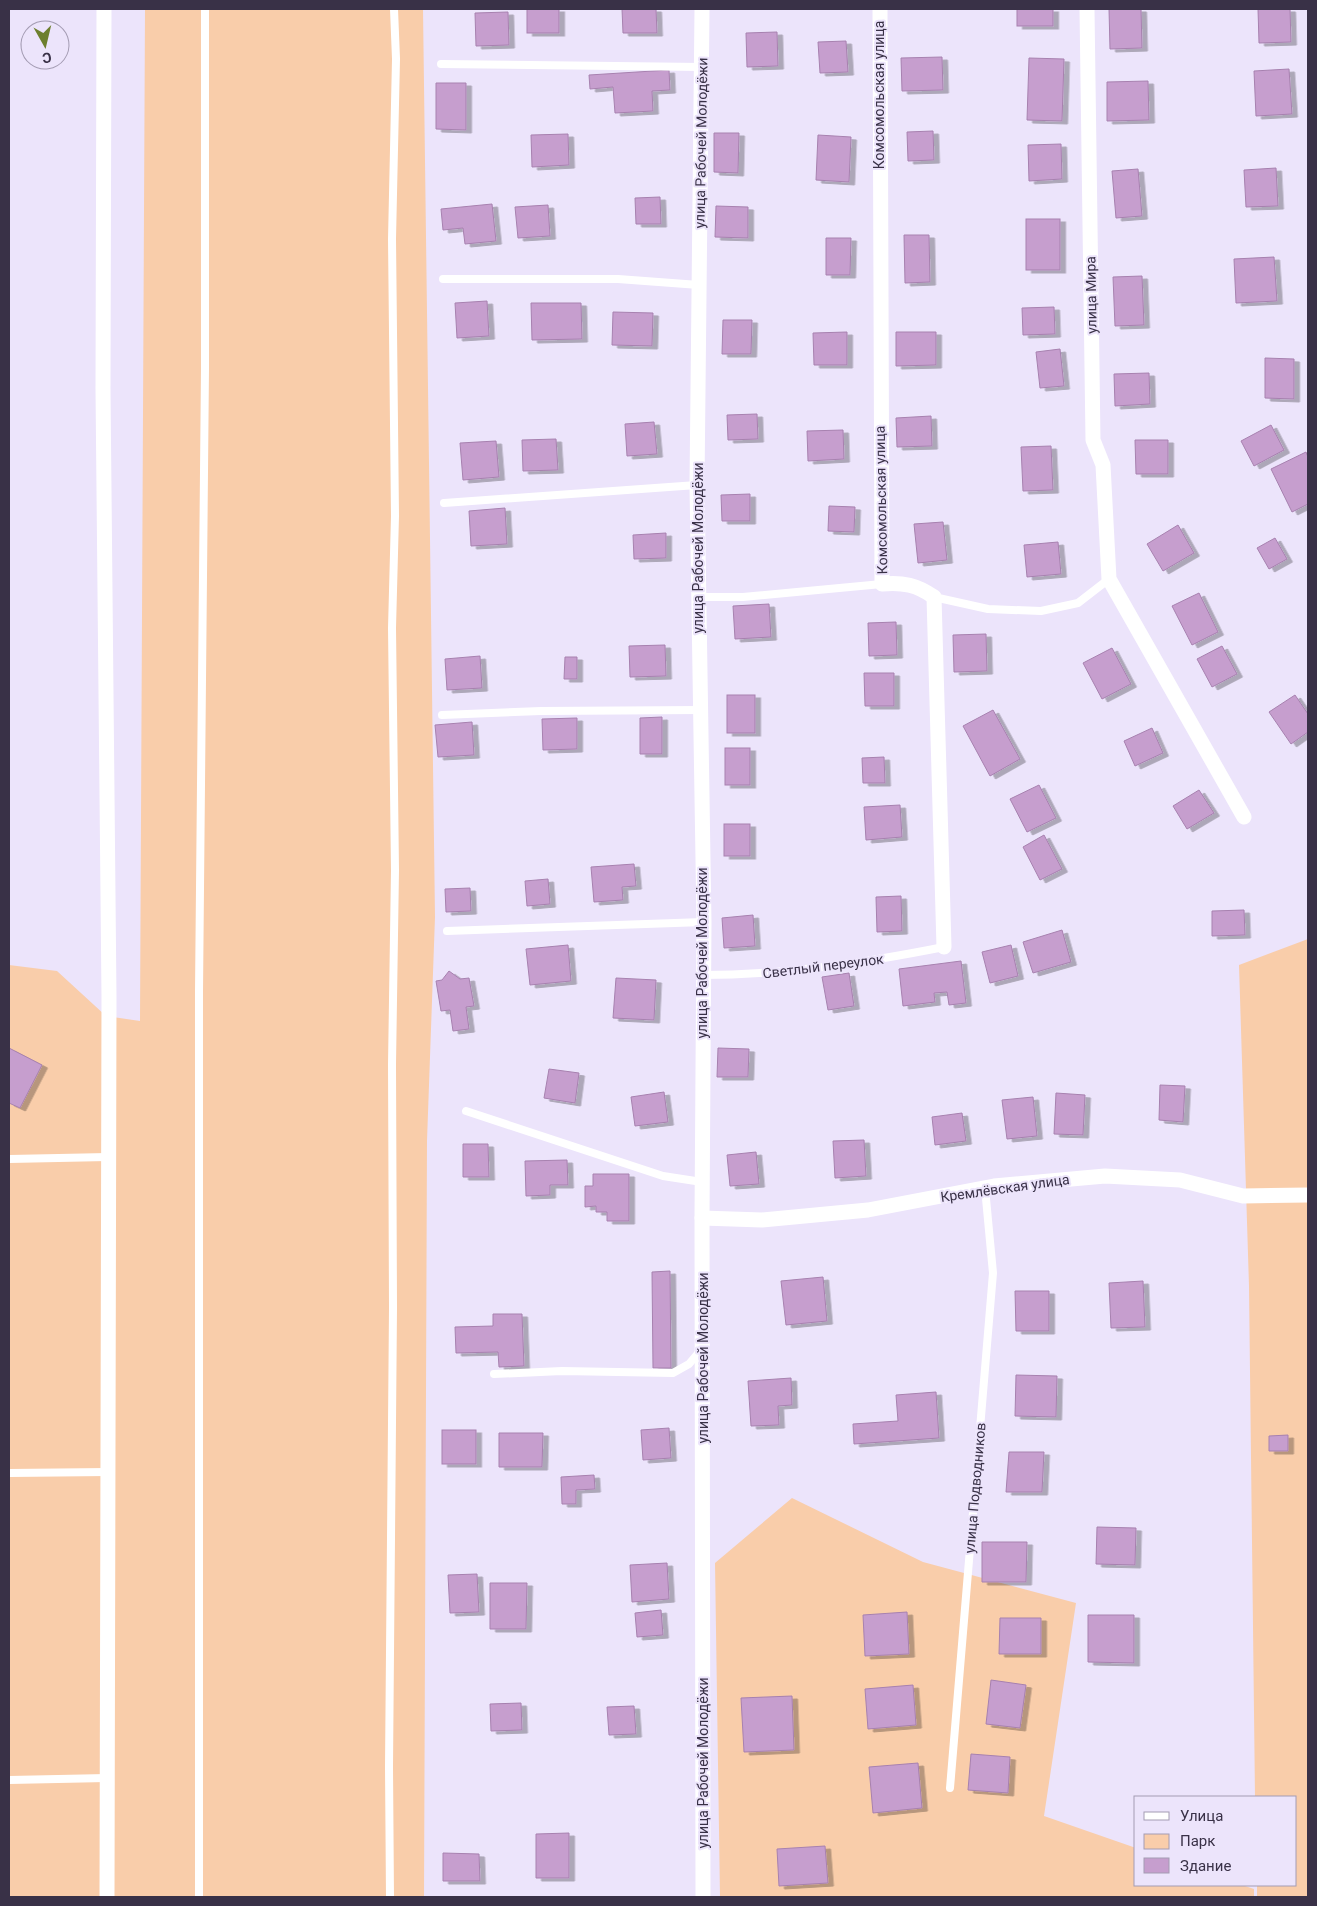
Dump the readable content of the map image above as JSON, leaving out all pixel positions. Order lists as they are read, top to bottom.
{
  "streets": {
    "street": [
      "Комсомольская улица",
      "улица Рабочей Молодёжи",
      "улица Мира",
      "Кремлёвская улица"
    ],
    "lane": ["Светлый переулок", "улица Подводников"]
  },
  "crossings": [
    ["улица Рабочей Молодёжи", "Светлый переулок"],
    ["улица Рабочей Молодёжи", "Кремлёвская улица"],
    ["Кремлёвская улица", "улица Подводников"]
  ],
  "legend": ["Улица", "Парк", "Здание"],
  "north": "bottom"
}
